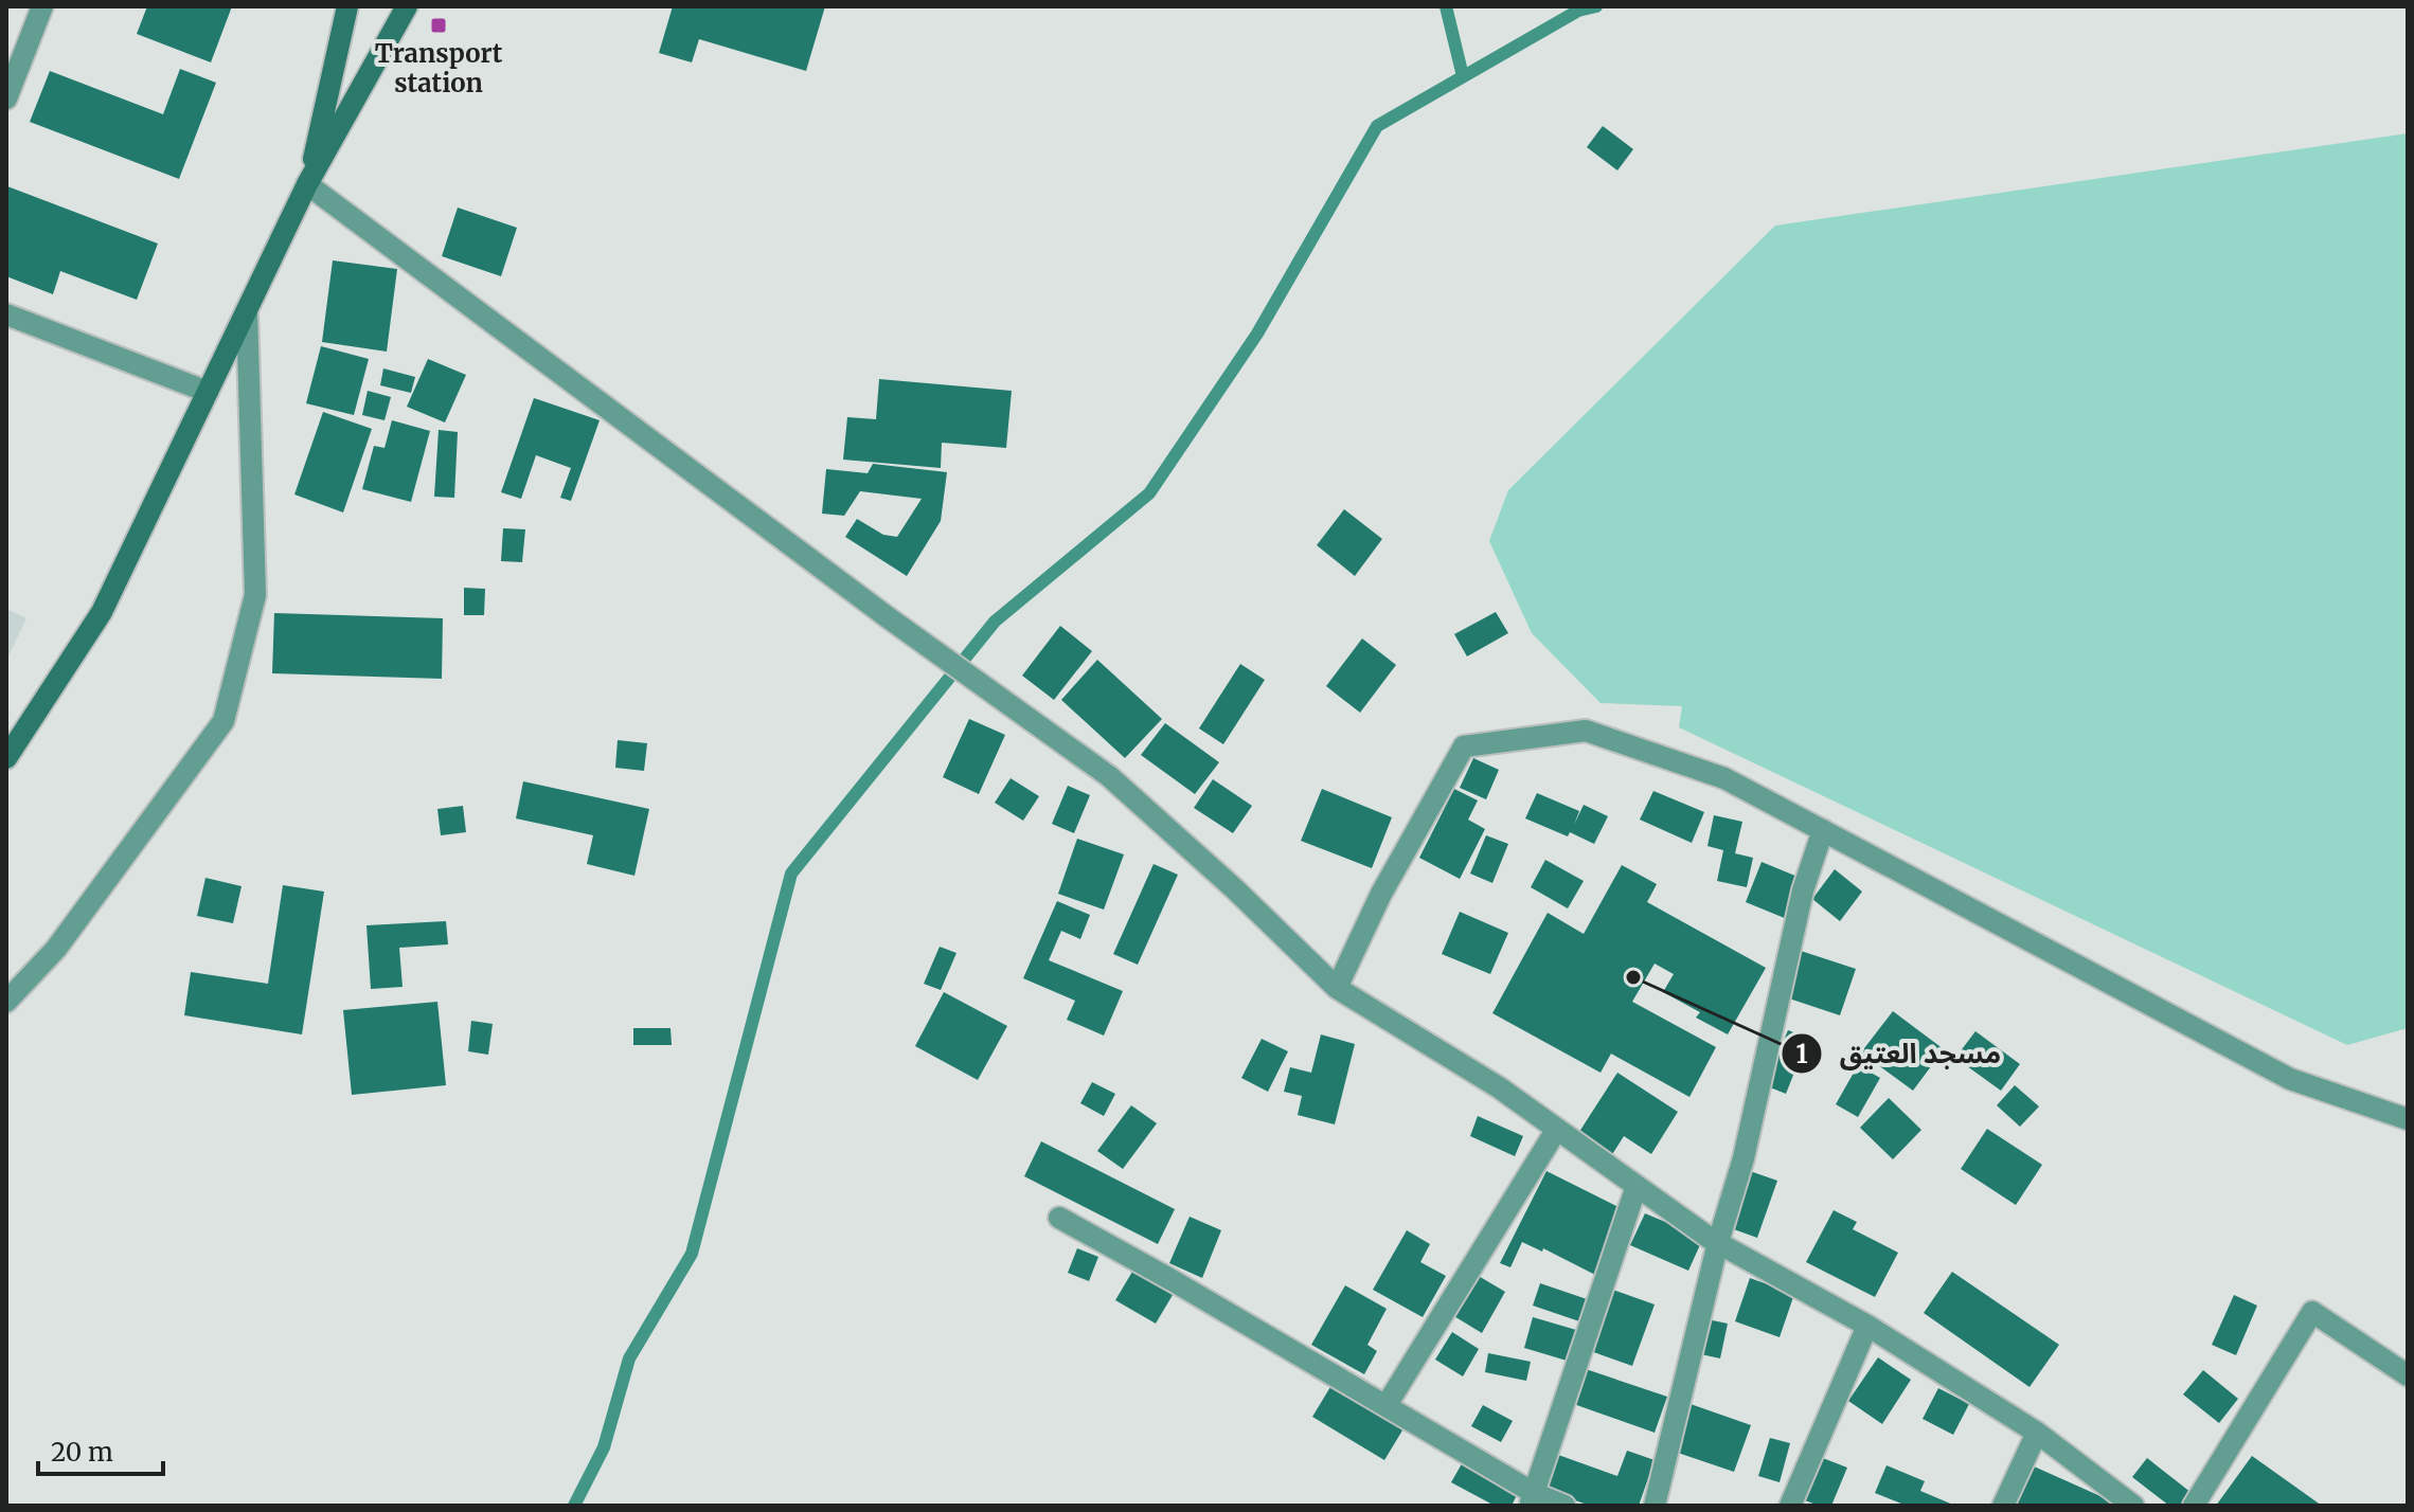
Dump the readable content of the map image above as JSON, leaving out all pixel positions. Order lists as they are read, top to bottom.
{
  "places": {
    "transit": ["Transport station"],
    "other": ["مسجد العتيق"]
  },
  "scale_bar": "20 m"
}
